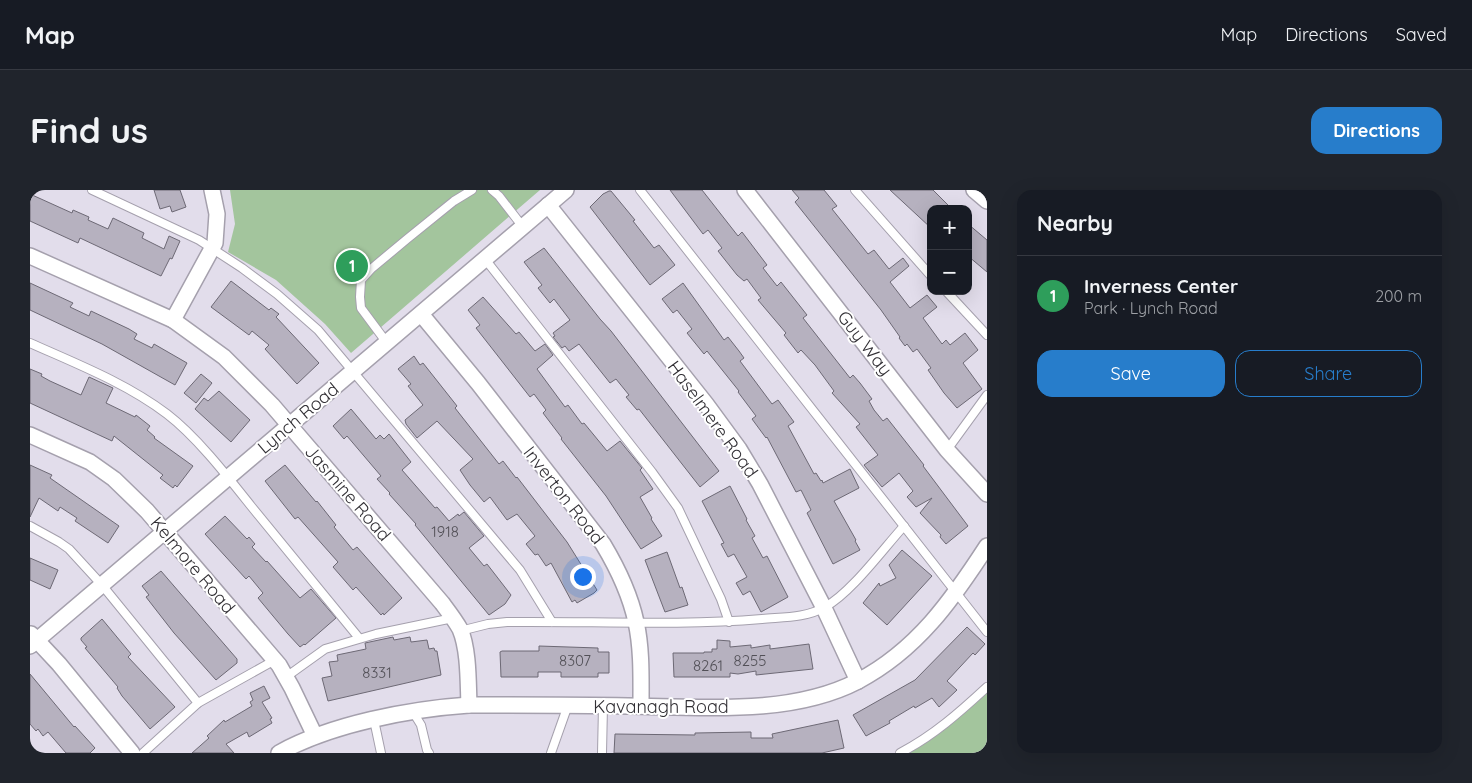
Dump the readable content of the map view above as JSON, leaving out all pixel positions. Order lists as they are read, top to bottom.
{
  "streets": {
    "street": [
      "Guy Way",
      "Lynch Road",
      "Haselmere Road",
      "Jasmine Road",
      "Inverton Road",
      "Kelmore Road",
      "Kavanagh Road"
    ]
  },
  "crossings": [
    ["Lynch Road", "Haselmere Road"],
    ["Lynch Road", "Jasmine Road"],
    ["Lynch Road", "Inverton Road"],
    ["Lynch Road", "Kelmore Road"],
    ["Haselmere Road", "Kavanagh Road"],
    ["Jasmine Road", "Kavanagh Road"],
    ["Inverton Road", "Kavanagh Road"],
    ["Kelmore Road", "Kavanagh Road"]
  ],
  "house_numbers": [
    "1918",
    "8307",
    "8255",
    "8261",
    "8331"
  ],
  "page": {
    "header": "Map",
    "nav": ["Map", "Directions", "Saved"],
    "buttons": [
      "Directions",
      ["Save", "Share"]
    ],
    "title": "Find us",
    "heading": "Nearby",
    "map_buttons": ["+", "−"],
    "pins": "1",
    "list": [
      {
        "mark": "1",
        "name": "Inverness Center",
        "note": "Park · Lynch Road",
        "value": "200 m"
      }
    ]
  }
}
